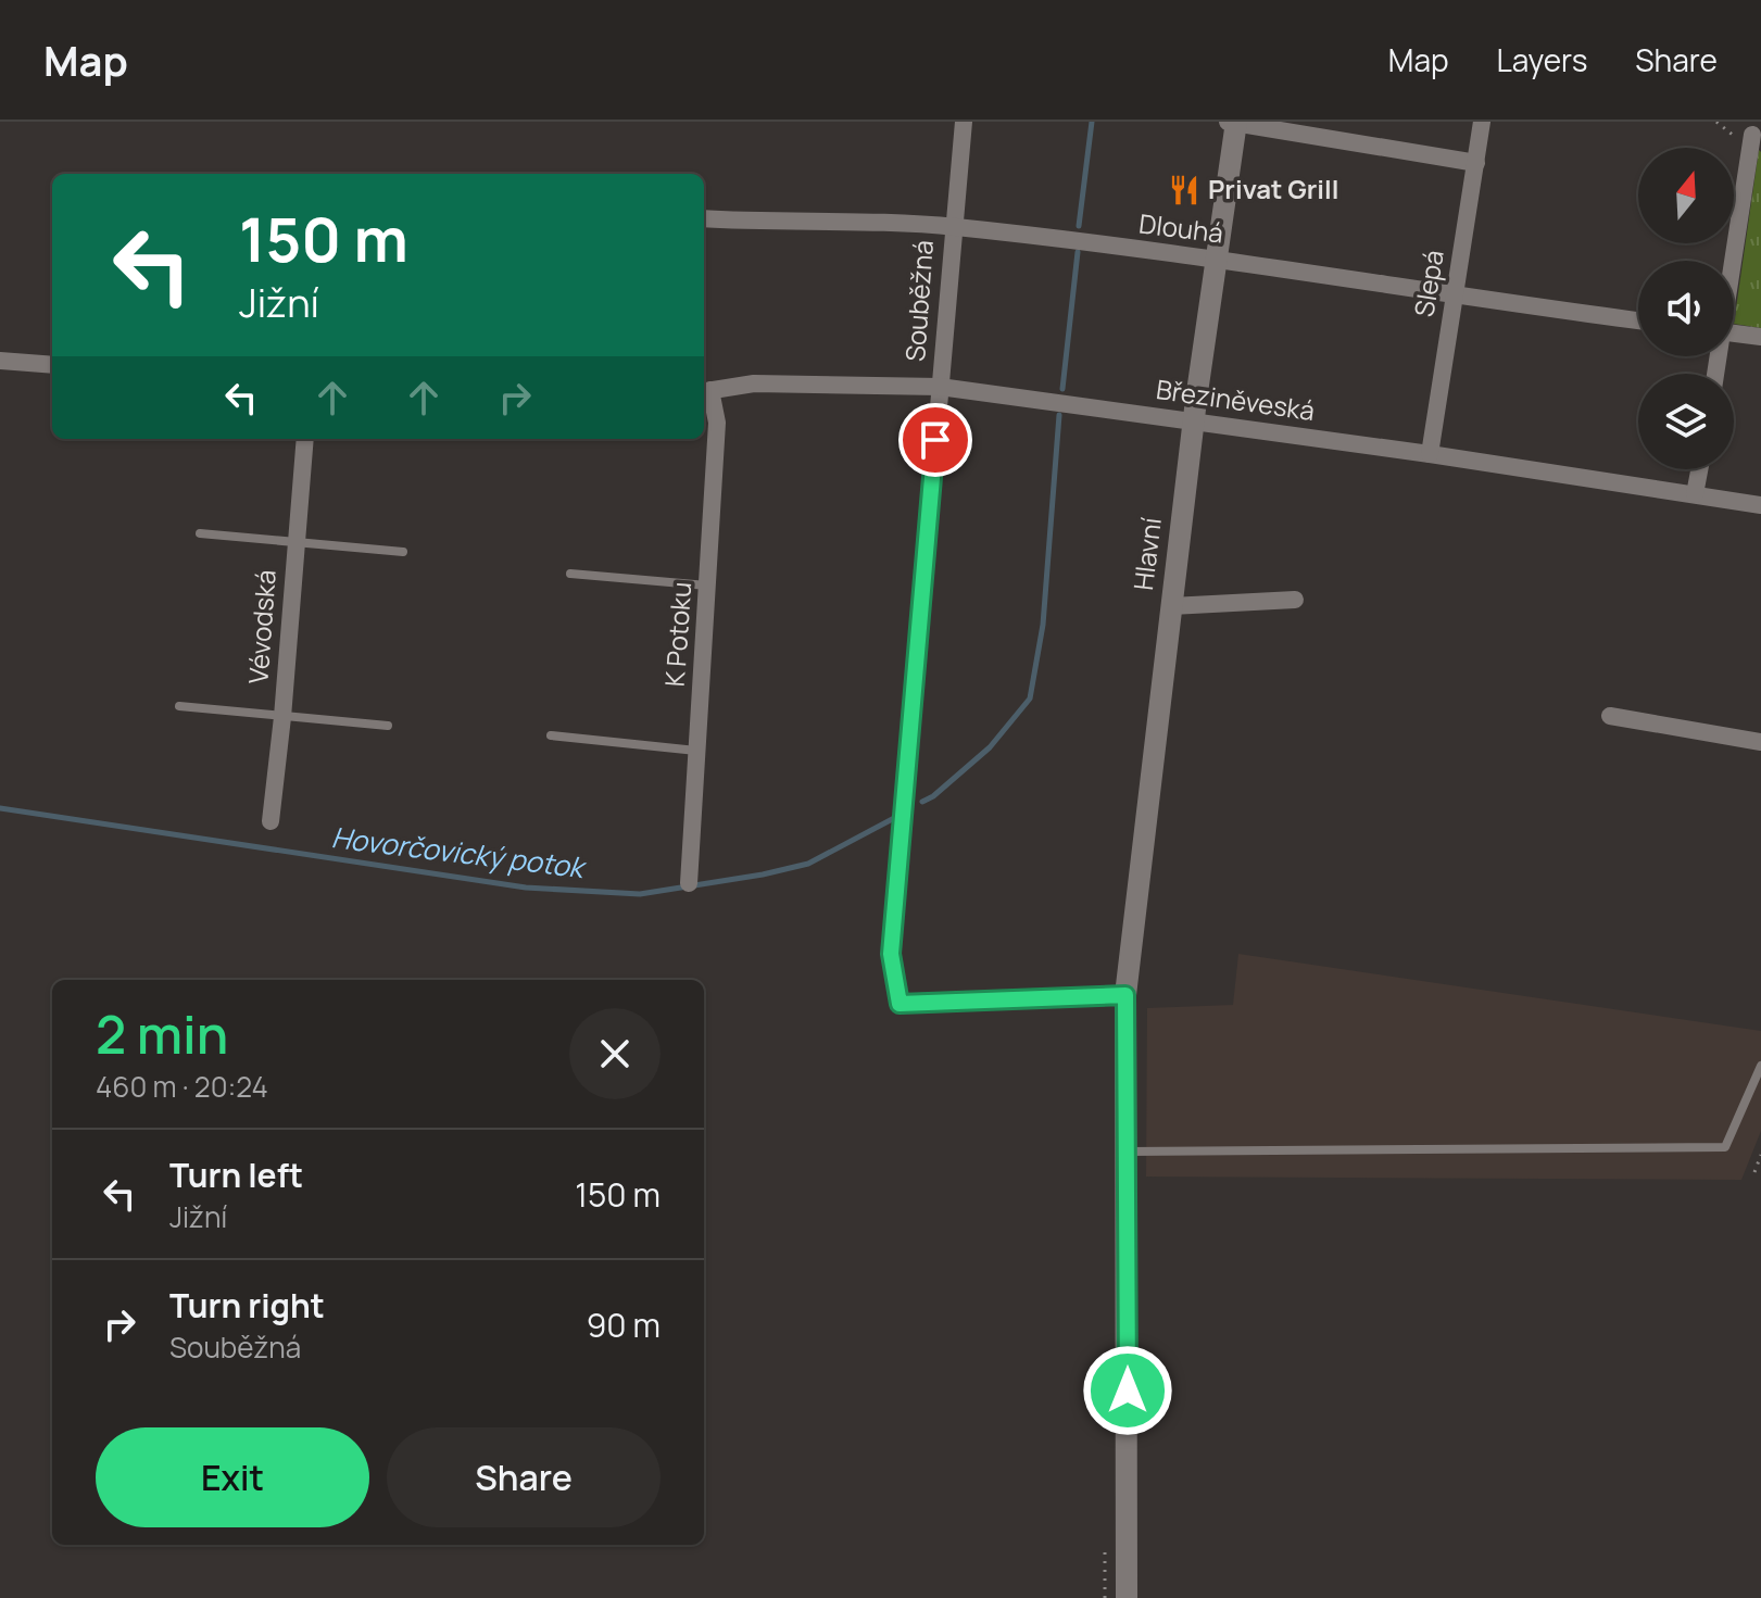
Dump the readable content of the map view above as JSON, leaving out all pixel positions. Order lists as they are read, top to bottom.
{
  "streets": {
    "street": [
      "Dlouhá",
      "Slepá",
      "Souběžná",
      "Březiněveská",
      "Hlavní",
      "Vévodská",
      "K Potoku"
    ]
  },
  "crossings": [
    ["Dlouhá", "Slepá"],
    ["Dlouhá", "Souběžná"],
    ["Dlouhá", "Hlavní"],
    ["Slepá", "Březiněveská"],
    ["Souběžná", "Březiněveská"],
    ["Souběžná", "Hlavní"],
    ["Březiněveská", "Hlavní"],
    ["Březiněveská", "K Potoku"]
  ],
  "water": ["Hovorčovický potok"],
  "places": {
    "restaurant": ["Privat Grill"]
  },
  "north": "top",
  "page": {
    "header": "Map",
    "nav": ["Map", "Layers", "Share"],
    "turn": ["150 m", "Jižní"],
    "heading": ["2 min", "460 m · 20:24"],
    "list": [
      {
        "name": "Turn left",
        "note": "Jižní",
        "value": "150 m"
      },
      {
        "name": "Turn right",
        "note": "Souběžná",
        "value": "90 m"
      }
    ],
    "buttons": ["Exit", "Share"]
  }
}
